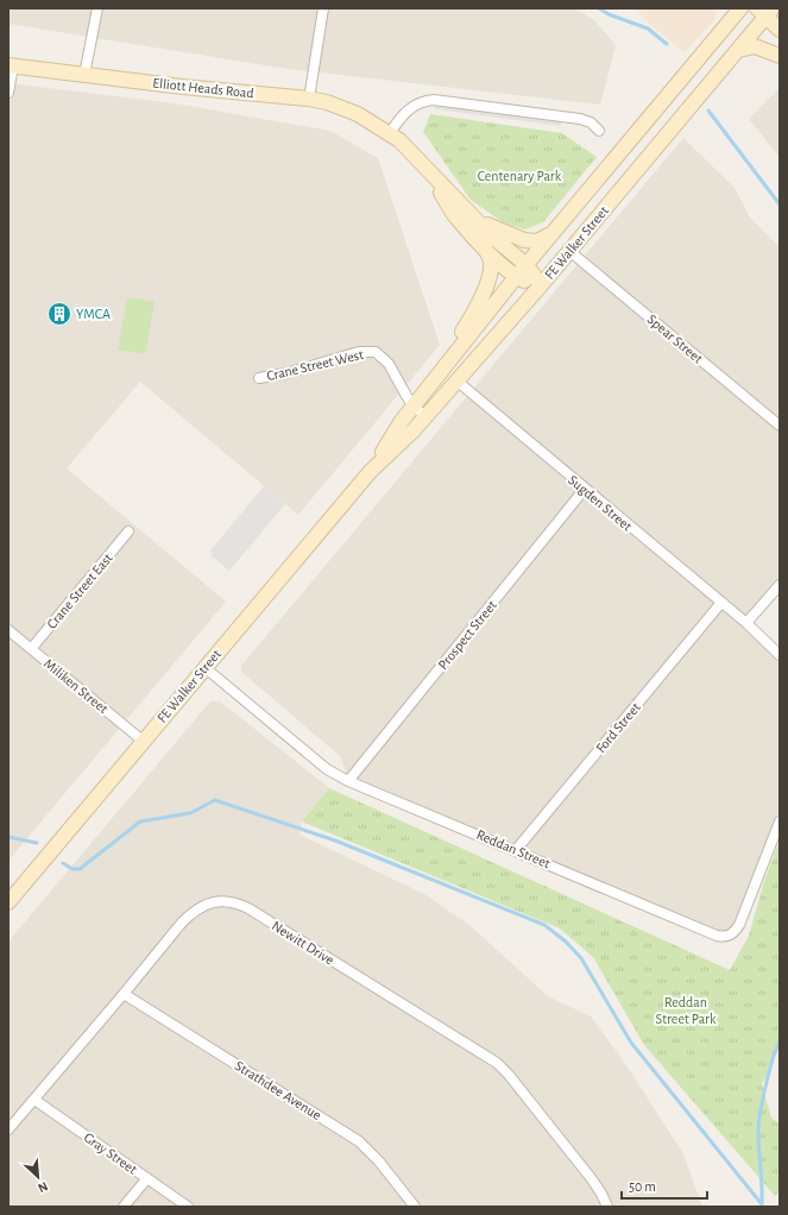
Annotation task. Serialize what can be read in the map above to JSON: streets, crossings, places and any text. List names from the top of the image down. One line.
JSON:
{"streets":{"main road":["Elliott Heads Road","FE Walker Street"],"street":["Spear Street","Crane Street West","Sugden Street","Crane Street East","Prospect Street","Miliken Street","Ford Street","Reddan Street","Newitt Drive","Strathdee Avenue","Gray Street"]},"crossings":[["Elliott Heads Road","FE Walker Street"],["FE Walker Street","Spear Street"],["FE Walker Street","Crane Street West"],["FE Walker Street","Sugden Street"],["FE Walker Street","Miliken Street"],["FE Walker Street","Reddan Street"],["Sugden Street","Prospect Street"],["Sugden Street","Ford Street"],["Crane Street East","Miliken Street"],["Prospect Street","Reddan Street"],["Ford Street","Reddan Street"],["Newitt Drive","Strathdee Avenue"],["Newitt Drive","Gray Street"]],"parks":["Centenary Park","Reddan Street Park"],"places":{"building":["YMCA"]},"scale_bar":"50 m","north":"bottom right"}
